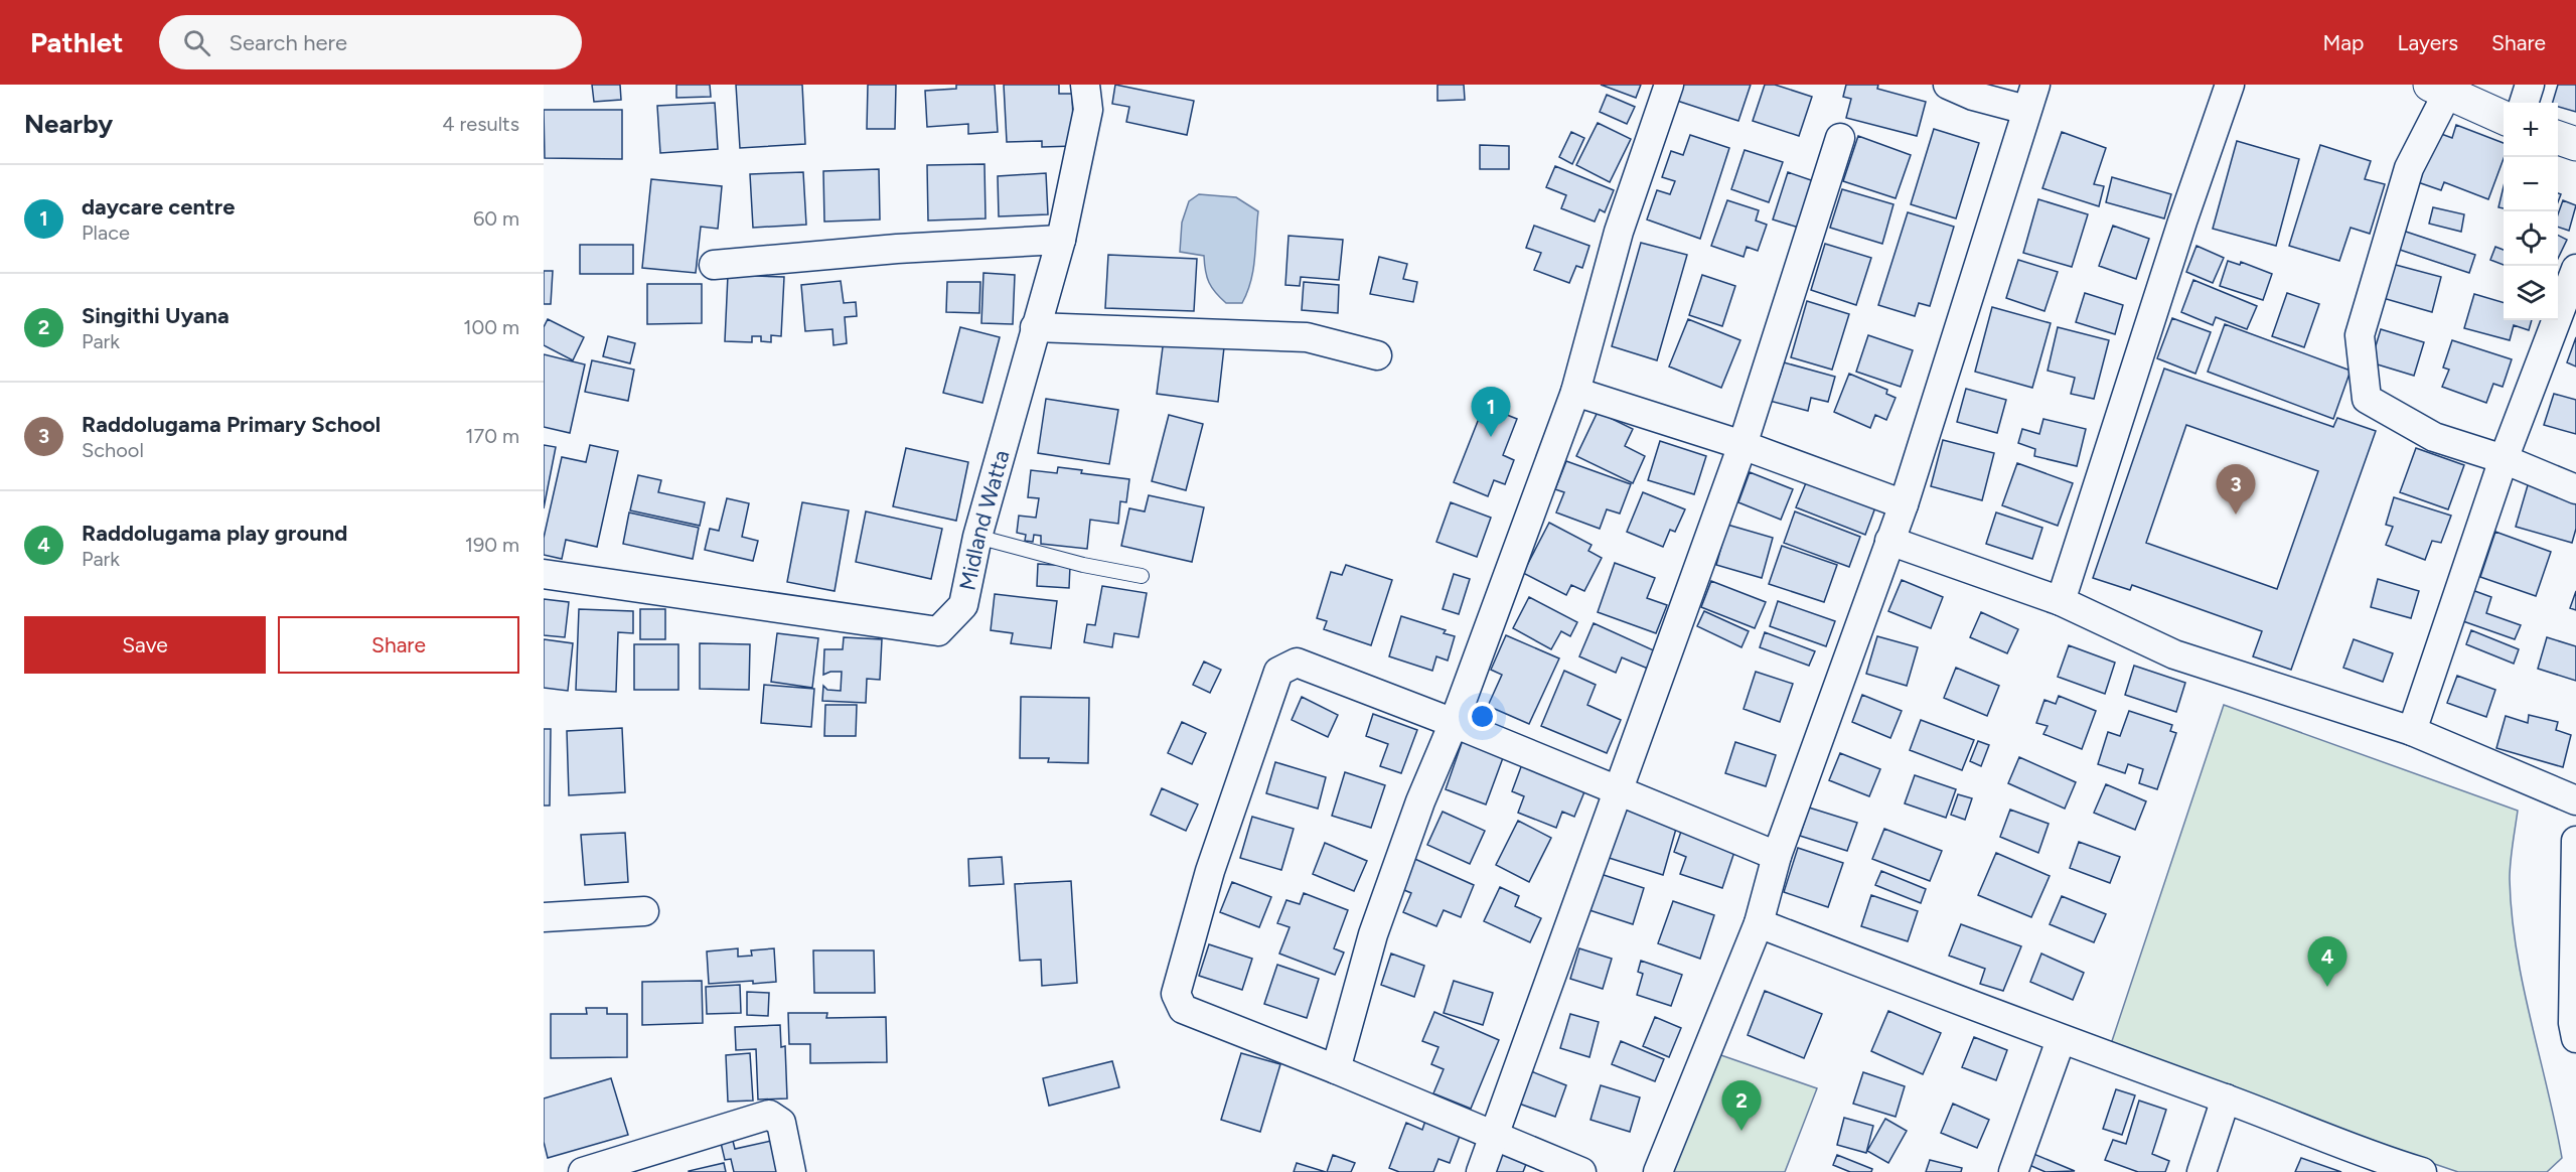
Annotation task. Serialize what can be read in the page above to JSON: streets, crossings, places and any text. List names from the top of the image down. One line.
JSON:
{"streets":{"street":["Midland Watta"]},"page":{"header":"Pathlet","search":"Search here","nav":["Map","Layers","Share"],"heading":["Nearby","4 results"],"map_buttons":["+","−"],"list":[{"mark":"1","name":"daycare centre","note":"Place","value":"60 m"},{"mark":"2","name":"Singithi Uyana","note":"Park","value":"100 m"},{"mark":"3","name":"Raddolugama Primary School","note":"School","value":"170 m"},{"mark":"4","name":"Raddolugama play ground","note":"Park","value":"190 m"}],"pins":["1","3","4","2"],"buttons":["Save","Share"]}}
